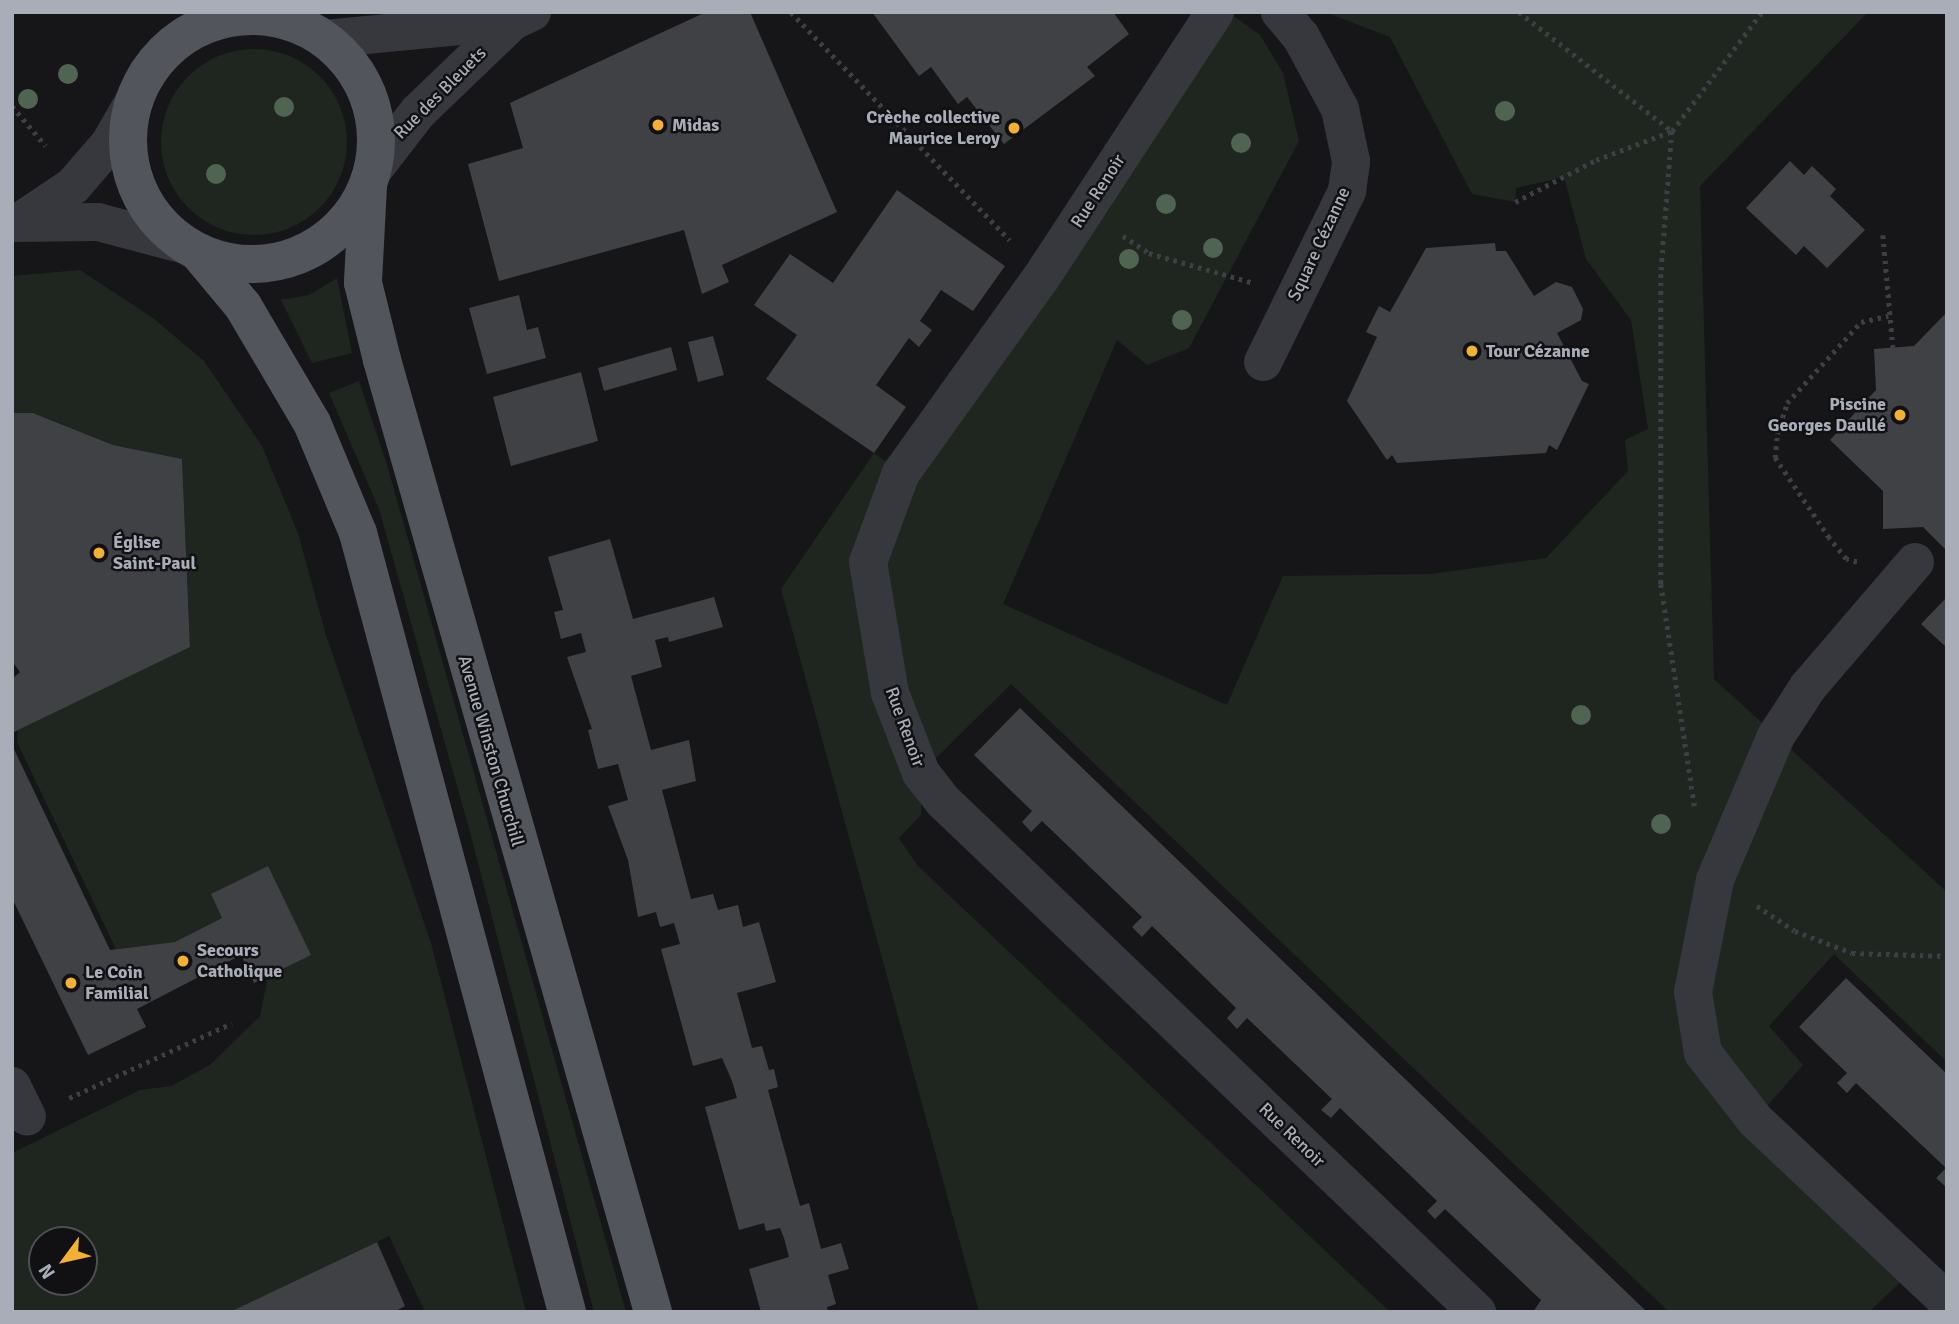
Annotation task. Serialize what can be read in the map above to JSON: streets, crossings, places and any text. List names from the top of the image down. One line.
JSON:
{"streets":{"main road":["Avenue Winston Churchill"],"street":["Rue des Bleuets","Rue Renoir","Square Cézanne"]},"crossings":[["Rue des Bleuets","Avenue Winston Churchill"]],"places":["Midas","Crèche collective Maurice Leroy","Tour Cézanne","Piscine Georges Daullé","Église Saint-Paul","Secours Catholique","Le Coin Familial"],"north":"bottom left"}
